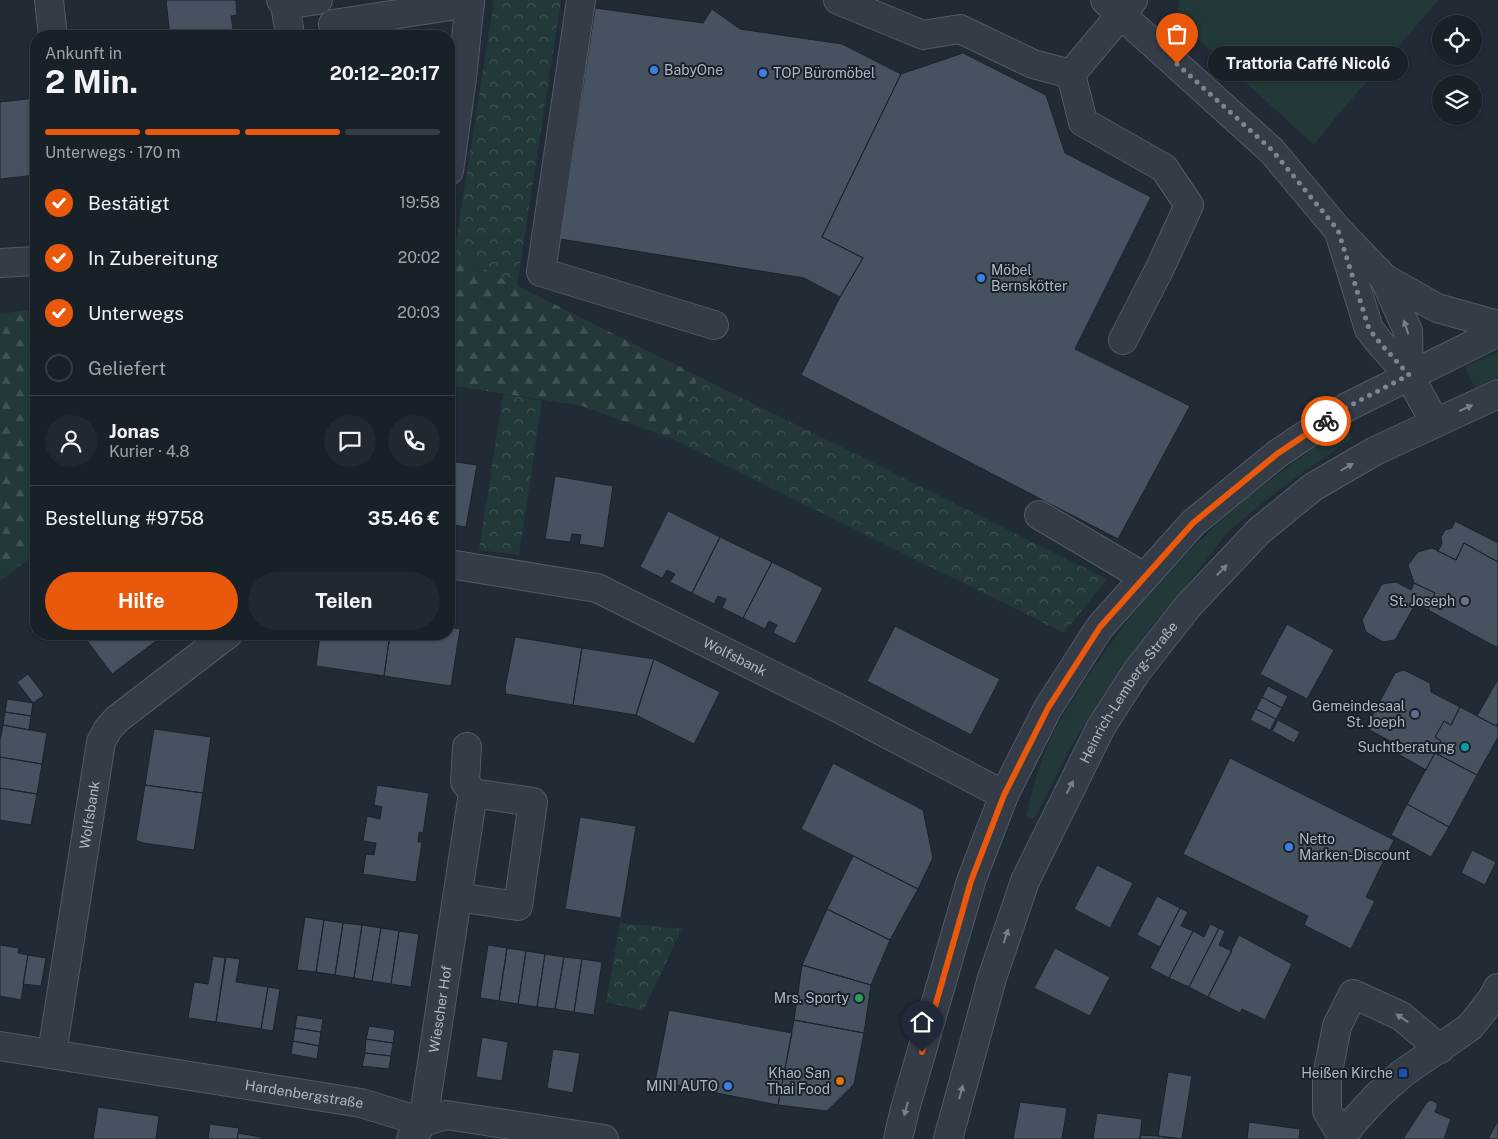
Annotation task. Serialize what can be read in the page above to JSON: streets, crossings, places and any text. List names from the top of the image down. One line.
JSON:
{"streets":{"street":["Wolfsbank","Heinrich-Lemberg-Straße","Wiescher Hof","Hardenbergstraße"]},"crossings":[["Wolfsbank","Hardenbergstraße"],["Wiescher Hof","Hardenbergstraße"]],"places":{"other":["Trattoria Caffé Nicoló","BabyOne","TOP Büromöbel","Möbel Bernskötter","St. Joseph","Gemeindesaal St. Joeph","Suchtberatung","Netto Marken-Discount","Mrs. Sporty","Khao San Thai Food","MINI AUTO"],"transit":["Heißen Kirche"]},"page":{"heading":["2 Min.","Ankunft in","20:12–20:17"],"panel":["Jonas","Kurier · 4.8","Bestellung #9758","35.46 €"],"bubble":"Trattoria Caffé Nicoló","bar":"Unterwegs · 170 m","list":[["Bestätigt","19:58"],["In Zubereitung","20:02"],["Unterwegs","20:03"],"Geliefert"],"buttons":["Hilfe","Teilen"]}}
